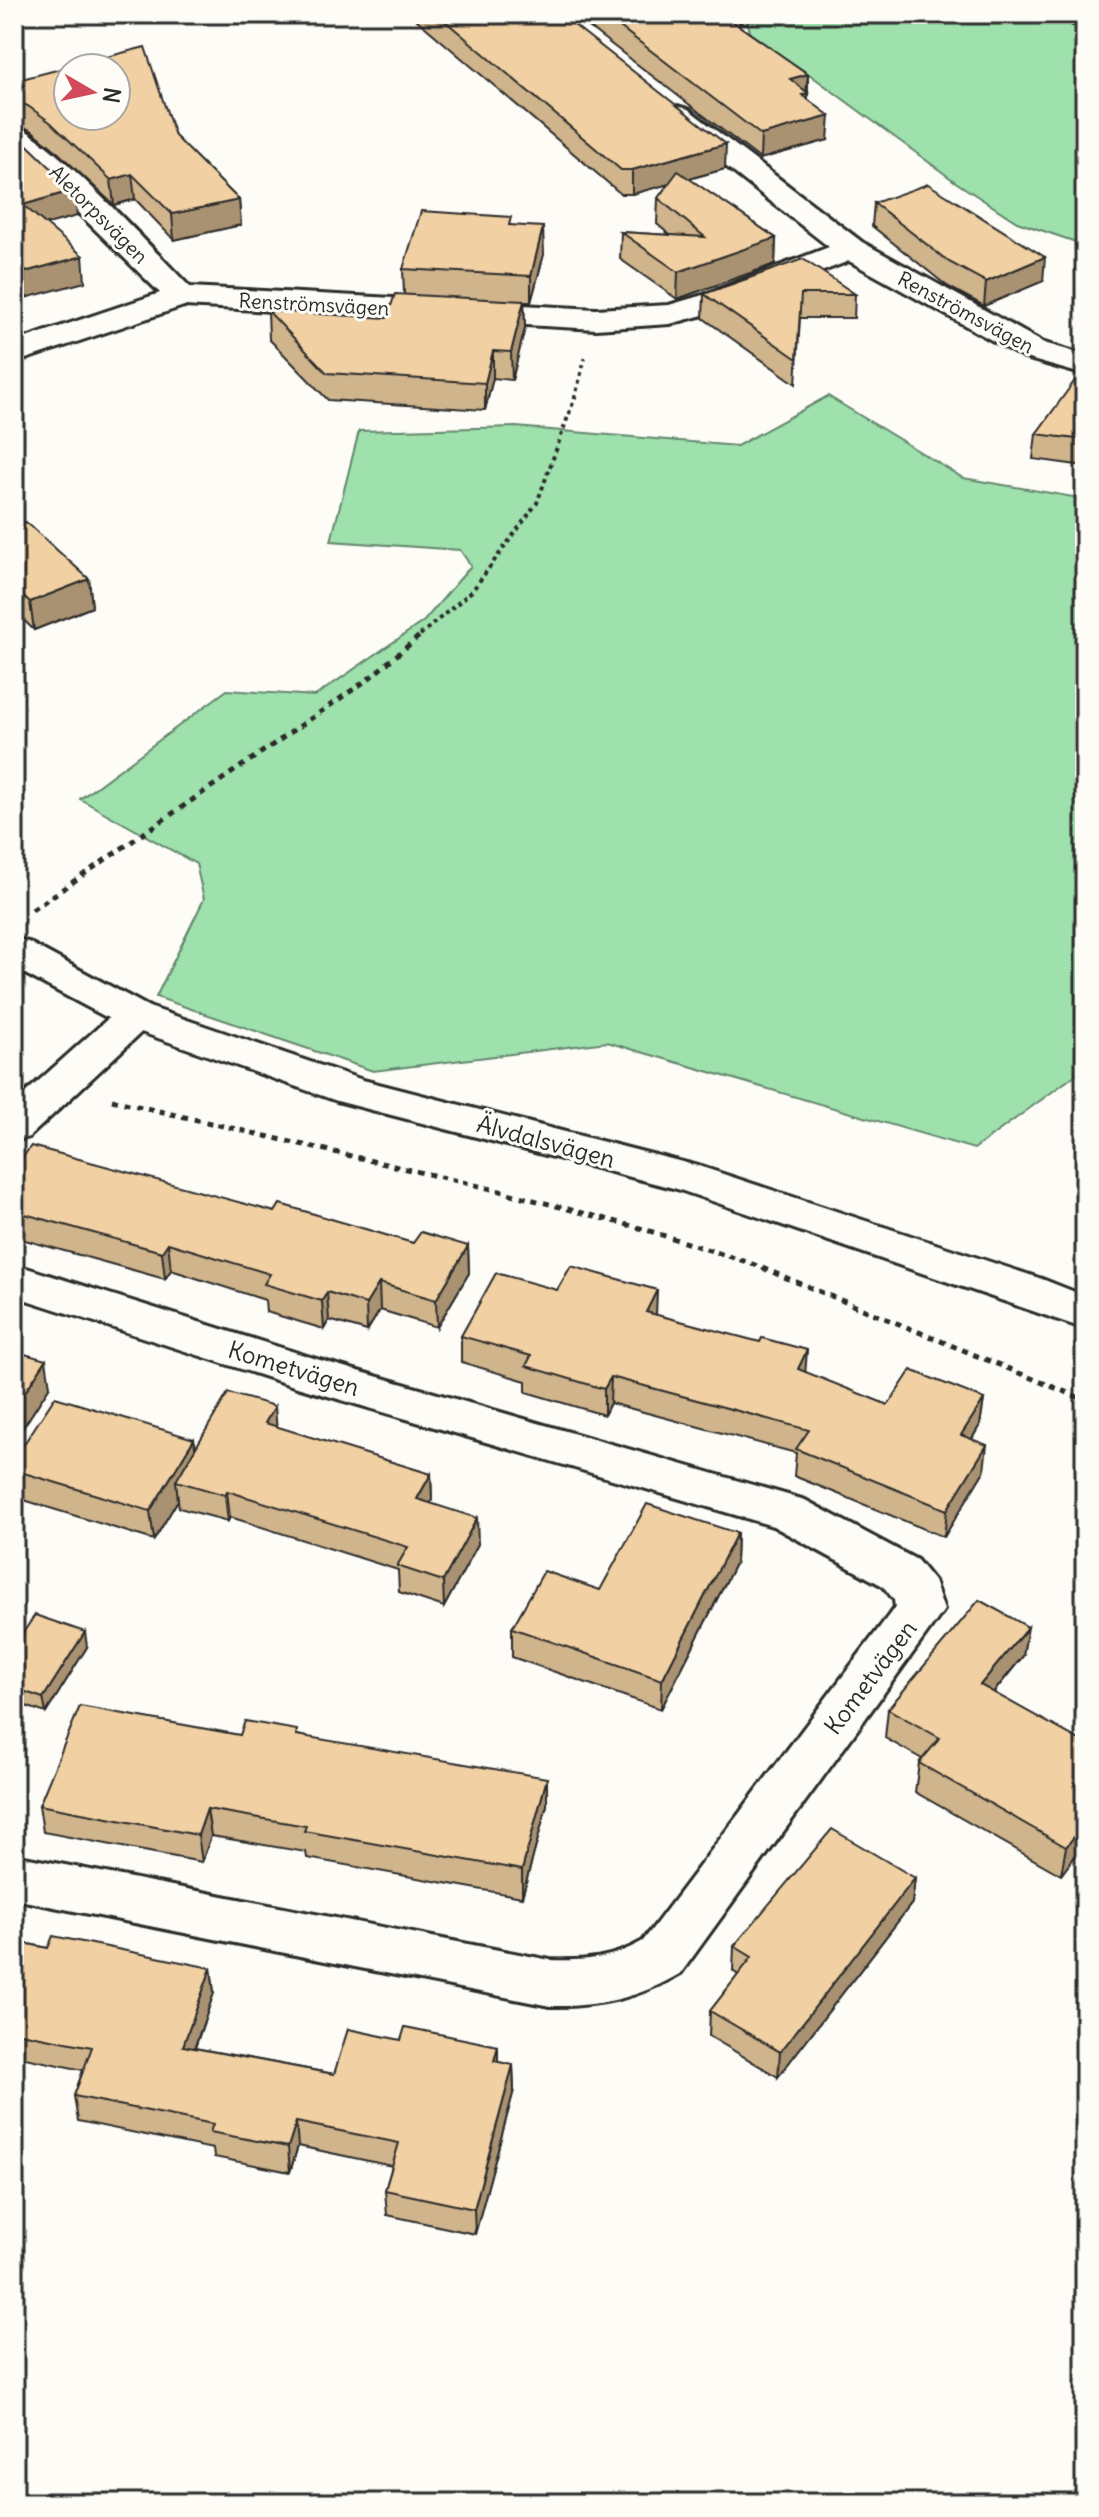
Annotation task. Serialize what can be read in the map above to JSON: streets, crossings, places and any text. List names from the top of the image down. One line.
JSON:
{"streets":{"street":["Aletorpsvägen","Renströmsvägen","Älvdalsvägen","Kometvägen"]},"crossings":[["Aletorpsvägen","Renströmsvägen"]],"north":"right"}
